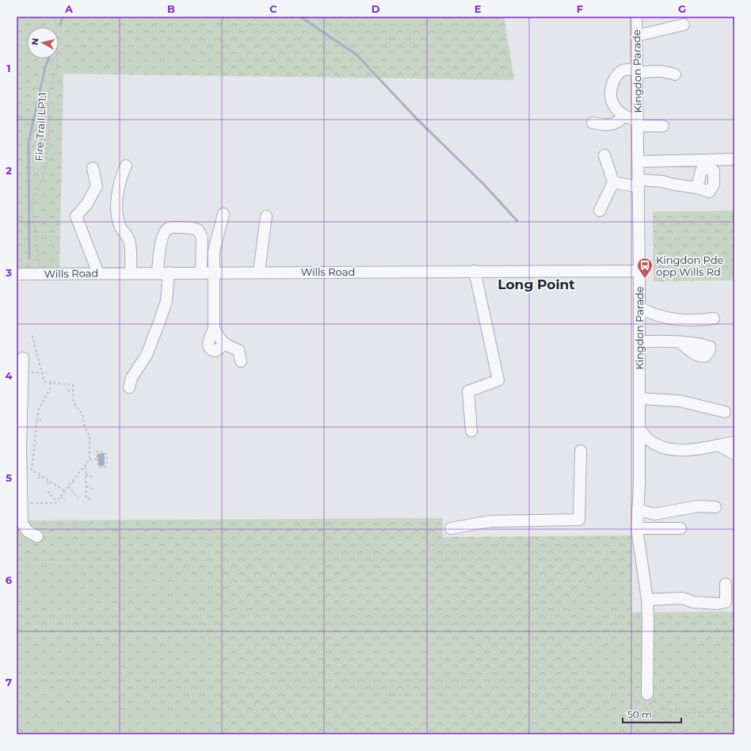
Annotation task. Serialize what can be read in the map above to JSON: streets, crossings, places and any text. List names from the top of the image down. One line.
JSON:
{"streets":{"street":["Kingdon Parade","Wills Road"],"path":["Fire Trail LP1.1"]},"crossings":[["Kingdon Parade","Wills Road"],["Fire Trail LP1.1","Wills Road"]],"districts":["Long Point"],"places":{"bus stop":["Kingdon Pde opp Wills Rd"]},"scale_bar":"50 m","north":"left","grid":{"columns":["A","B","C","D","E","F","G"],"rows":["1","2","3","4","5","6","7"]}}
